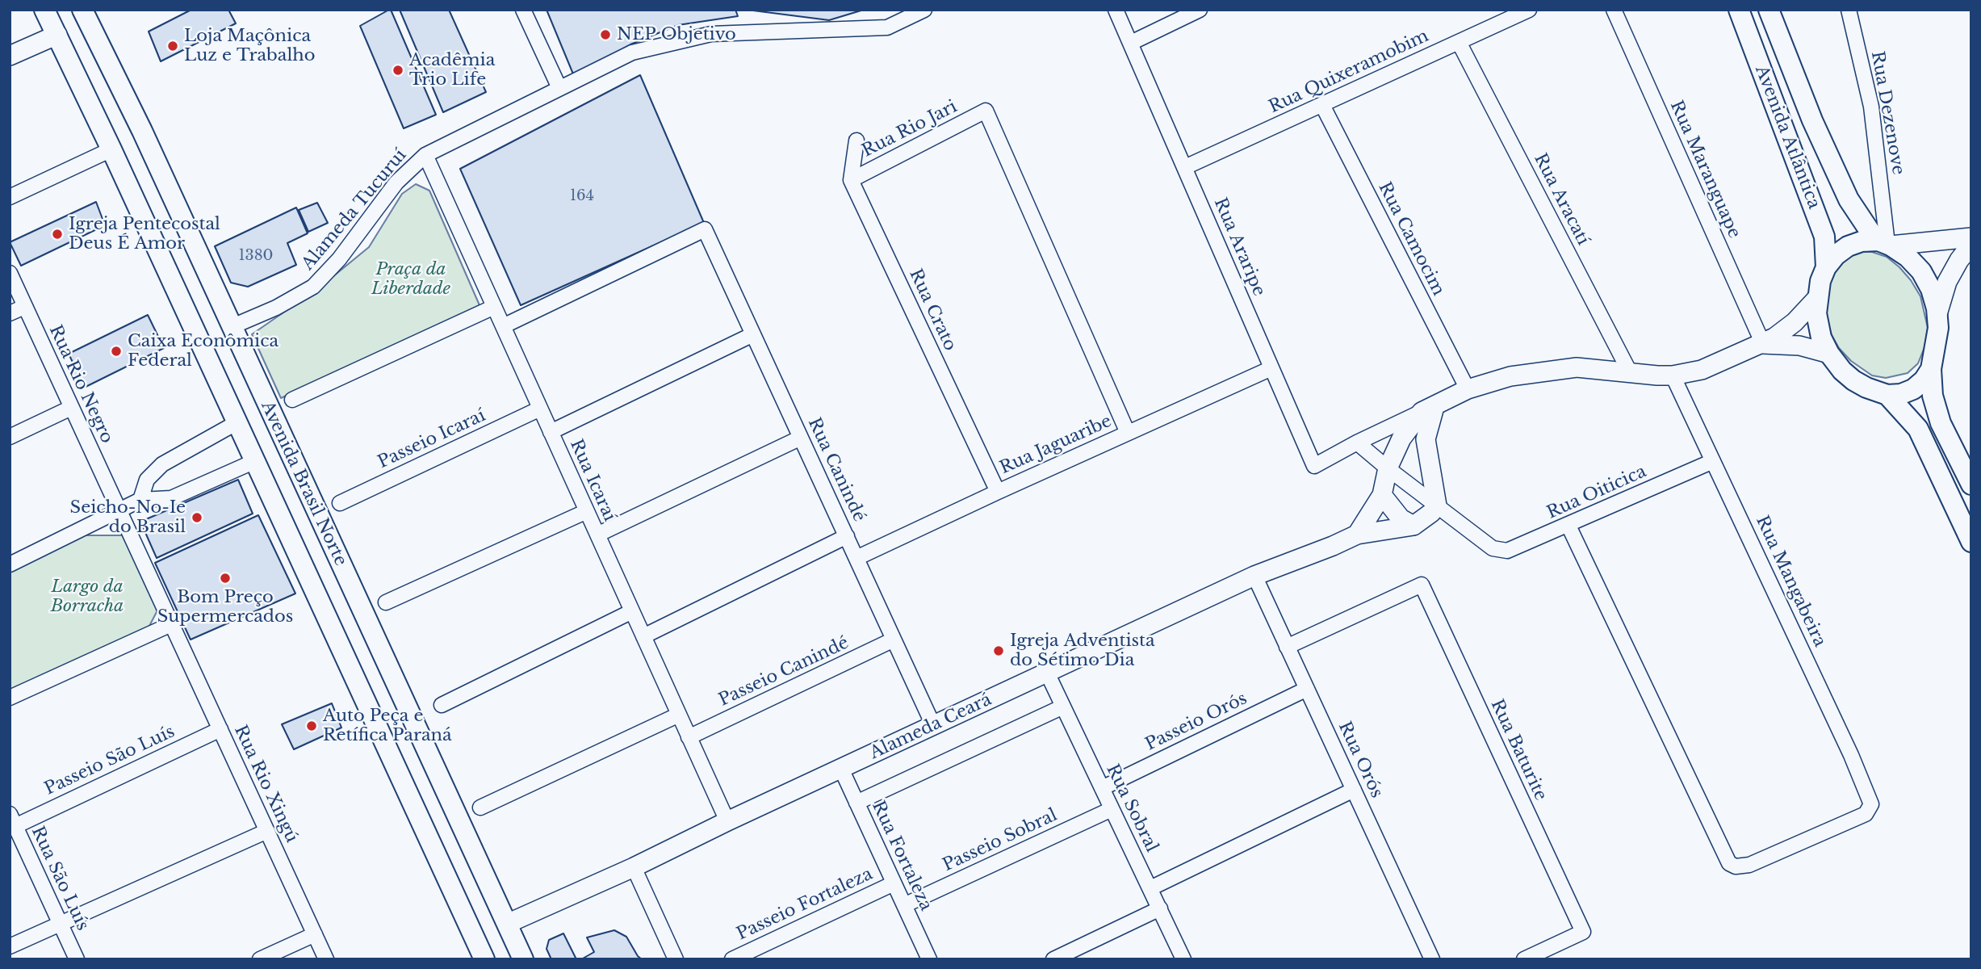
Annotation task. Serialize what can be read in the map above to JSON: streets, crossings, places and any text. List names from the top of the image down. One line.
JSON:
{"streets":{"main road":["Avenida Atlântica","Avenida Brasil Norte"],"street":["Rua Quixeramobim","Rua Dezenove","Rua Rio Jari","Rua Maranguape","Rua Aracatí","Alameda Tucuruí","Rua Camocim","Rua Araripe","Rua Crato","Rua Rio Negro","Passeio Icaraí","Rua Jaguaribe","Rua Canindé","Rua Icaraí","Rua Oiticica","Rua Mangabeira","Passeio Canindé","Passeio Orós","Alameda Ceará","Rua Baturite","Rua Orós","Passeio São Luís","Rua Rio Xingú","Rua Sobral","Passeio Sobral","Rua Fortaleza","Rua São Luís","Passeio Fortaleza"]},"crossings":[["Rua Quixeramobim","Rua Aracatí"],["Rua Quixeramobim","Rua Camocim"],["Rua Quixeramobim","Rua Araripe"],["Rua Dezenove","Avenida Atlântica"],["Rua Rio Jari","Rua Crato"],["Rua Rio Jari","Rua Jaguaribe"],["Alameda Tucuruí","Rua Icaraí"],["Alameda Tucuruí","Avenida Brasil Norte"],["Rua Araripe","Rua Jaguaribe"],["Rua Crato","Rua Jaguaribe"],["Rua Rio Negro","Rua Rio Xingú"],["Passeio Icaraí","Rua Icaraí"],["Rua Jaguaribe","Rua Canindé"],["Rua Canindé","Rua Icaraí"],["Rua Canindé","Passeio Canindé"],["Rua Canindé","Alameda Ceará"],["Rua Icaraí","Passeio Canindé"],["Rua Icaraí","Alameda Ceará"],["Avenida Brasil Norte","Alameda Ceará"],["Rua Oiticica","Rua Mangabeira"],["Passeio Orós","Rua Orós"],["Passeio Orós","Rua Sobral"],["Alameda Ceará","Rua Orós"],["Alameda Ceará","Rua Sobral"],["Alameda Ceará","Rua Fortaleza"],["Rua Baturite","Rua Orós"],["Passeio São Luís","Rua Rio Xingú"],["Passeio São Luís","Rua São Luís"],["Rua Sobral","Passeio Sobral"],["Passeio Sobral","Rua Fortaleza"],["Rua Fortaleza","Passeio Fortaleza"]],"parks":["Praça da Liberdade","Largo da Borracha"],"places":["NEP Objetivo","Loja Maçônica Luz e Trabalho","Acadêmia Trio Life","Igreja Pentecostal Deus É Amor","Caixa Econômica Federal","Seicho-No-Ie do Brasil","Bom Preço Supermercados","Igreja Adventista do Sétimo Dia","Auto Peça e Retífica Paraná"],"house_numbers":["164","1380"]}
